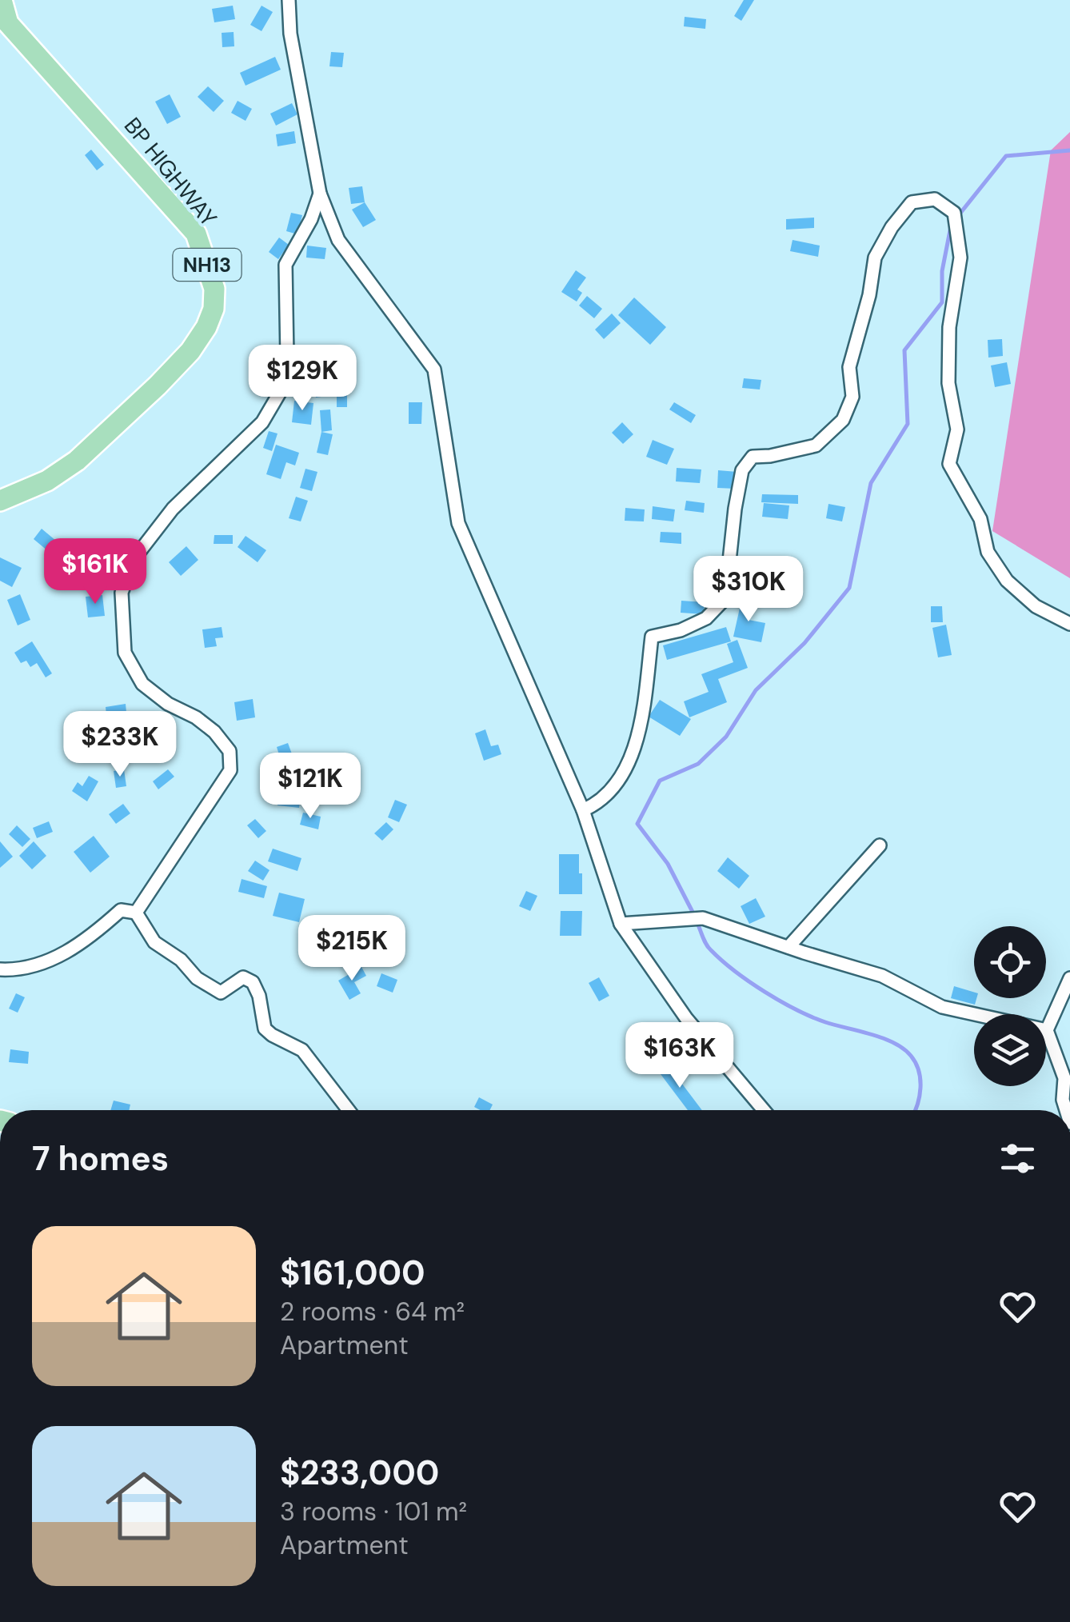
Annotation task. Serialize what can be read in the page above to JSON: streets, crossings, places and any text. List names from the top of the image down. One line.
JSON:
{"streets":{"highway":["BP HIGHWAY","NH13"]},"page":{"price":["$129K","$161K","$310K","$233K","$121K","$215K","$163K"],"heading":"7 homes","list":[{"name":"$161,000","note":"2 rooms · 64 m² · Apartment"},{"name":"$233,000","note":"3 rooms · 101 m² · Apartment"}]}}
